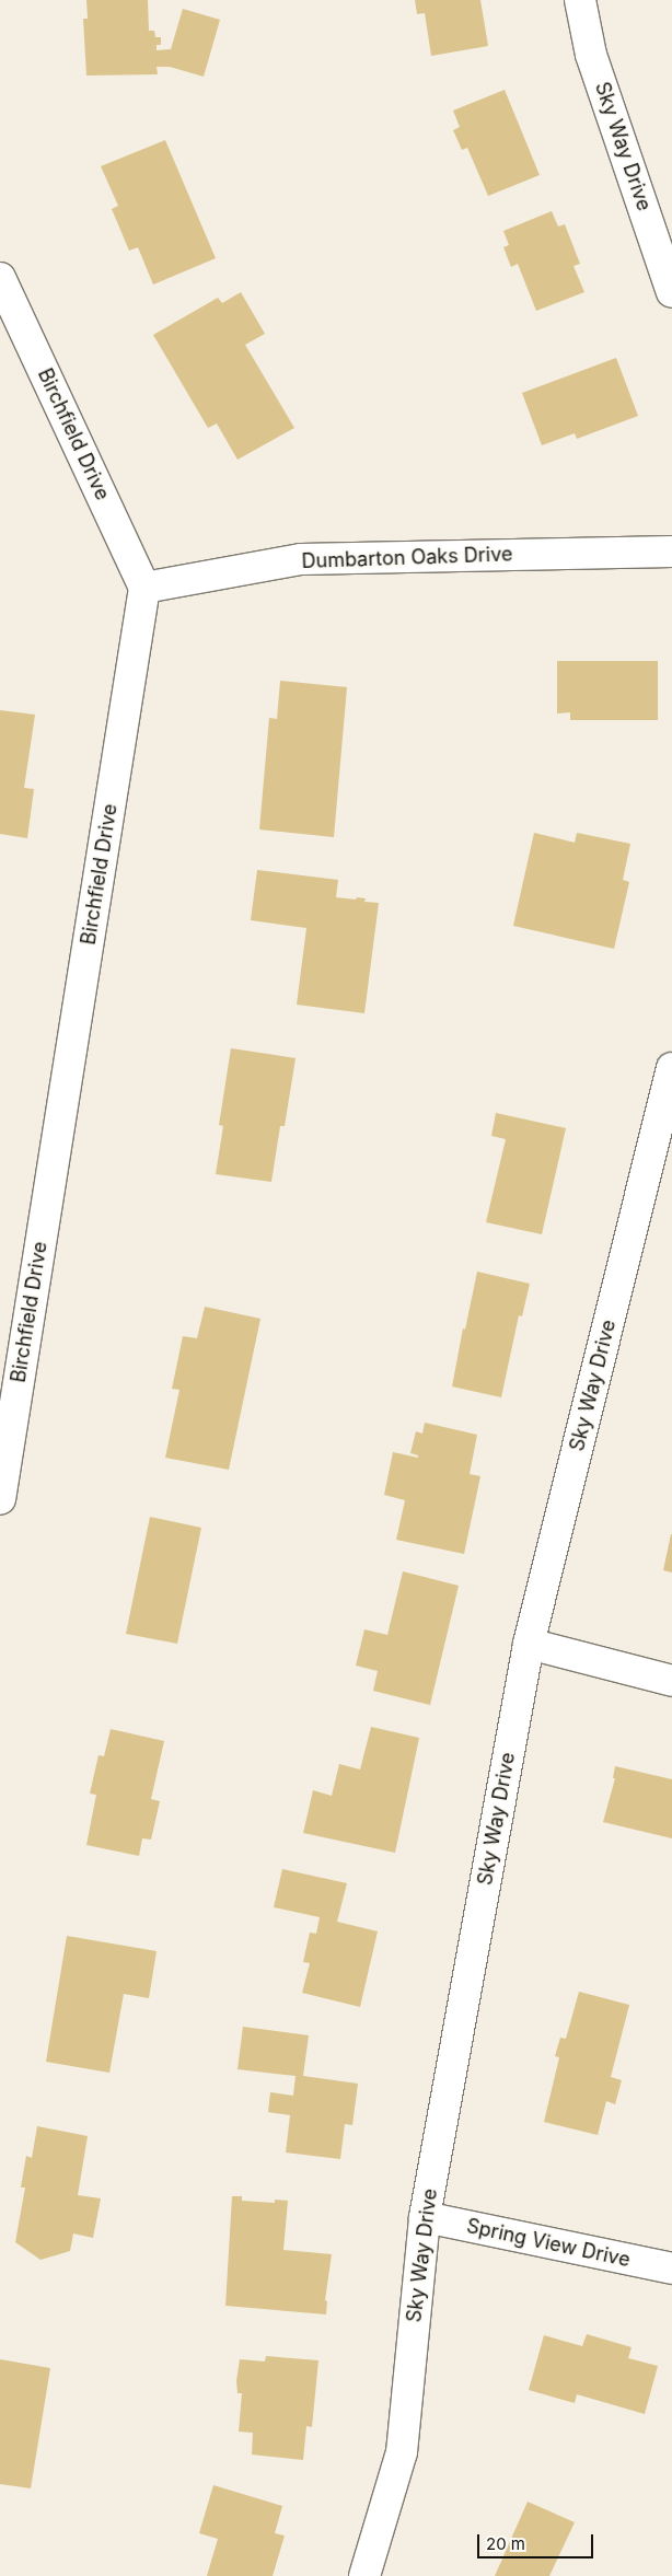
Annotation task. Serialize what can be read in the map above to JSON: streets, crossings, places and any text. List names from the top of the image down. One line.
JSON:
{"streets":{"street":["Sky Way Drive","Birchfield Drive","Dumbarton Oaks Drive","Spring View Drive"]},"crossings":[["Sky Way Drive","Spring View Drive"],["Birchfield Drive","Dumbarton Oaks Drive"]],"scale_bar":"20 m"}
